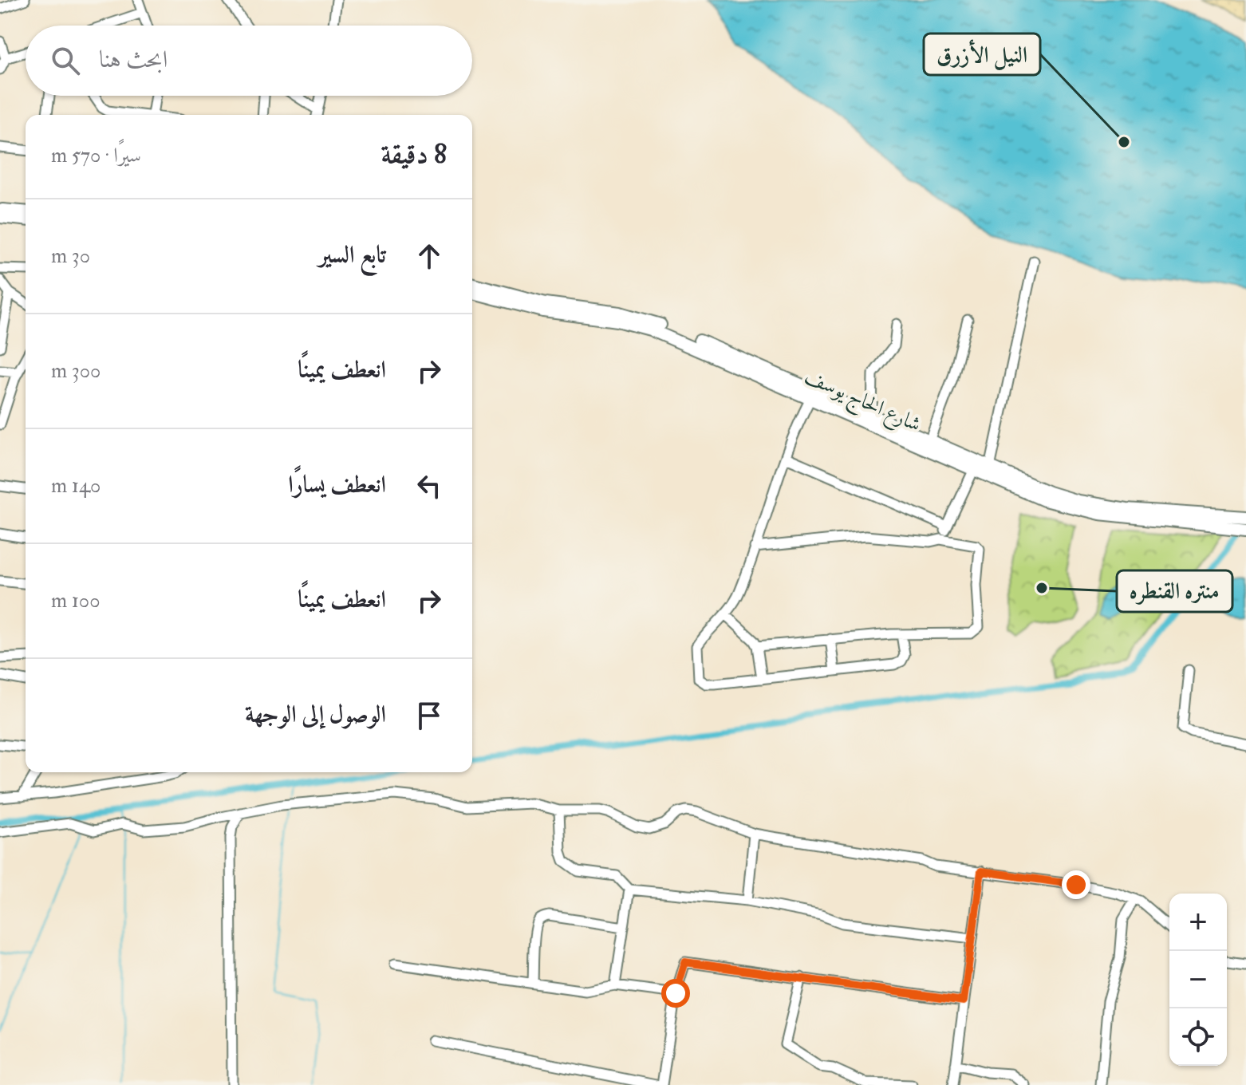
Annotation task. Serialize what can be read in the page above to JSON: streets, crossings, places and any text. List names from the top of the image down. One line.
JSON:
{"streets":{"main road":["شارع الحاج يوسف"]},"places":["النيل الأزرق","منتره القنطره"],"page":{"search":"ابحث هنا","heading":["8 دقيقة","سيرًا · 570 m"],"list":[["تابع السير","30 m"],["انعطف يمينًا","300 m"],["انعطف يسارًا","140 m"],["انعطف يمينًا","100 m"],"الوصول إلى الوجهة"],"map_buttons":["+","−"]}}
